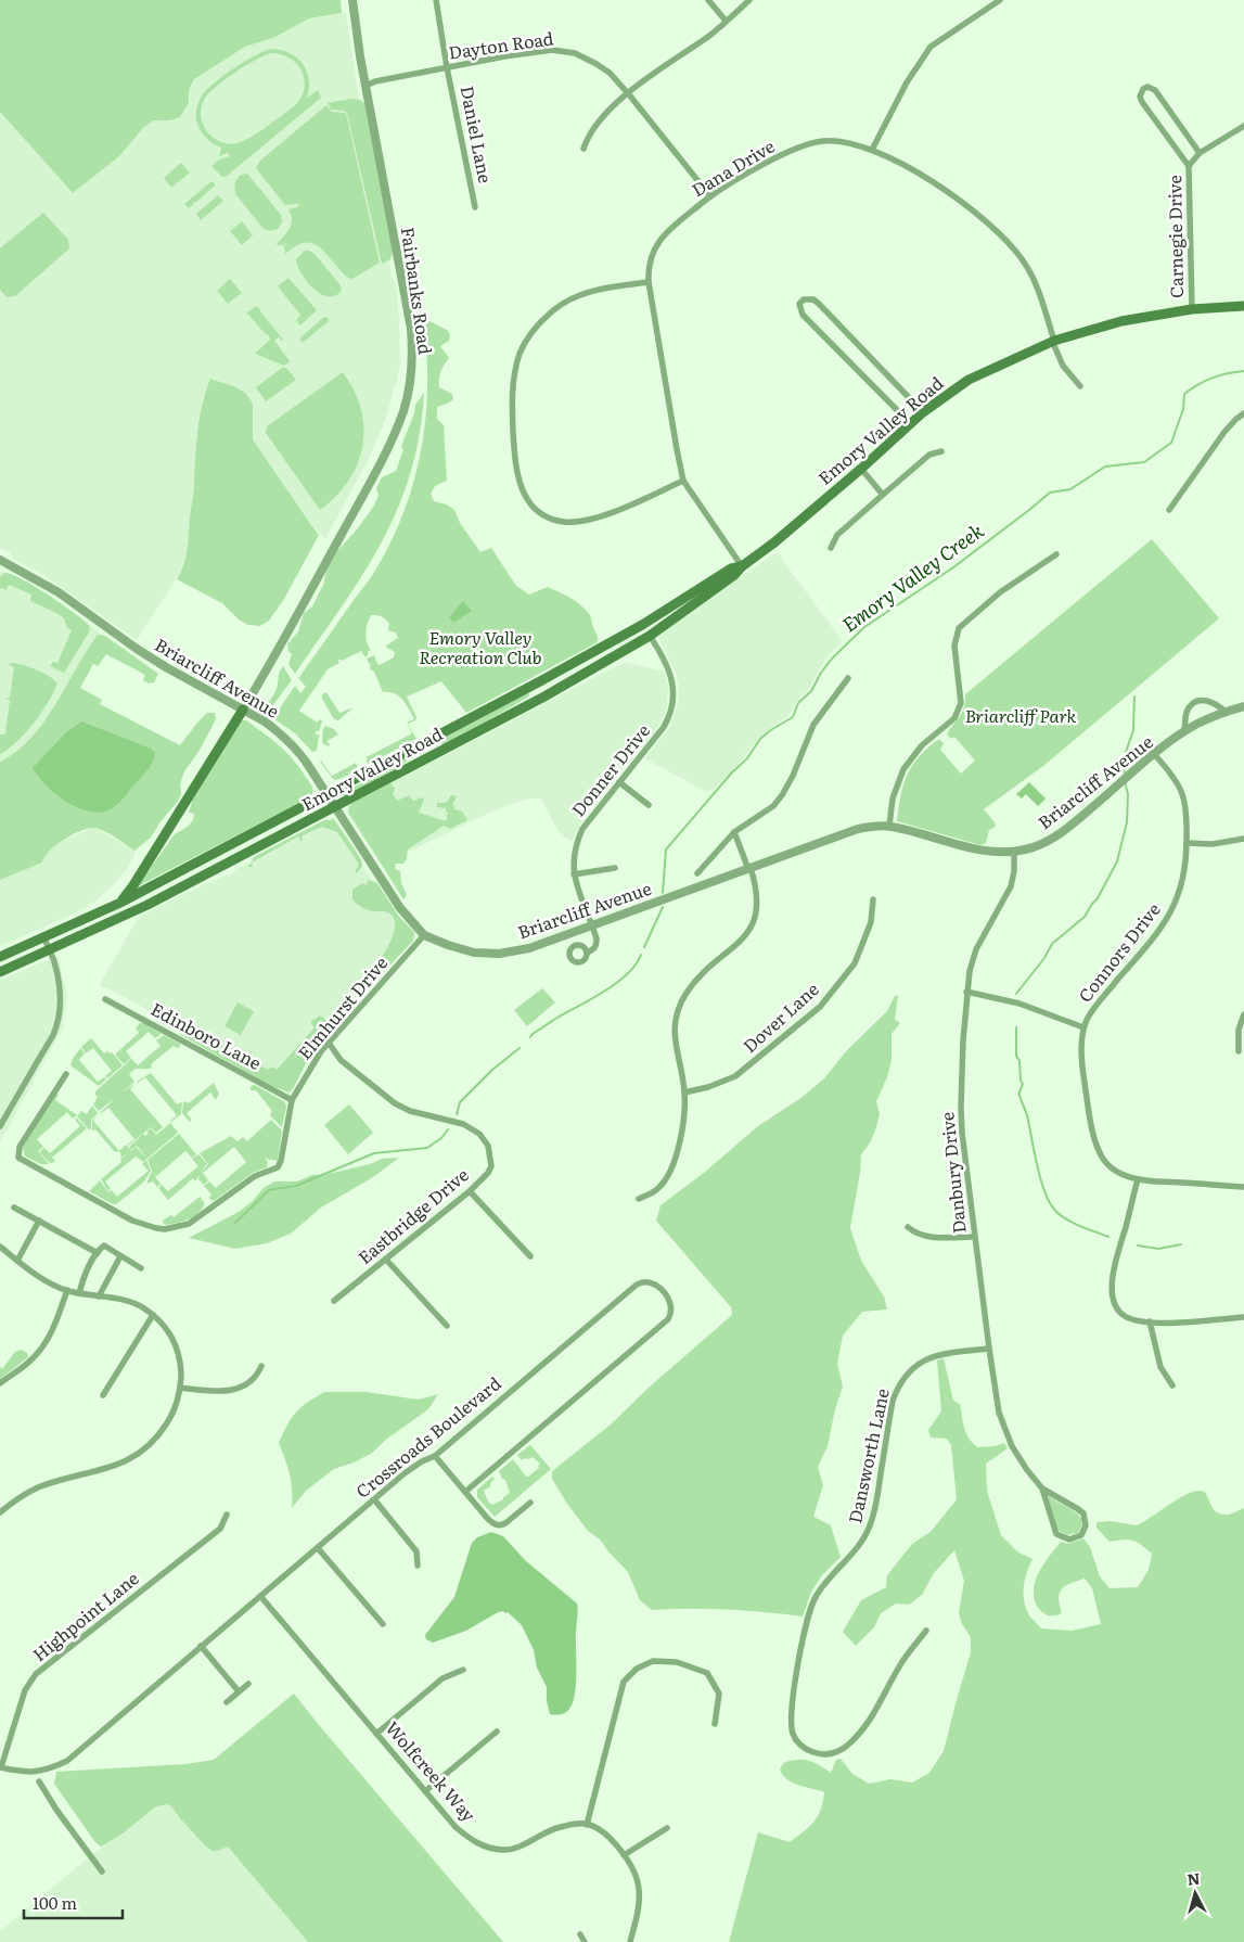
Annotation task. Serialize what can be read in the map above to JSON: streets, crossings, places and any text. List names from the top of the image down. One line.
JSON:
{"streets":{"main road":["Emory Valley Road"],"street":["Dayton Road","Daniel Lane","Dana Drive","Carnegie Drive","Fairbanks Road","Briarcliff Avenue","Donner Drive","Connors Drive","Elmhurst Drive","Dover Lane","Edinboro Lane","Danbury Drive","Eastbridge Drive","Crossroads Boulevard","Dansworth Lane","Highpoint Lane","Wolfcreek Way"]},"crossings":[["Dayton Road","Daniel Lane"],["Dayton Road","Dana Drive"],["Dayton Road","Fairbanks Road"],["Dana Drive","Emory Valley Road"],["Carnegie Drive","Emory Valley Road"],["Fairbanks Road","Briarcliff Avenue"],["Emory Valley Road","Briarcliff Avenue"],["Emory Valley Road","Donner Drive"],["Briarcliff Avenue","Donner Drive"],["Briarcliff Avenue","Connors Drive"],["Briarcliff Avenue","Elmhurst Drive"],["Briarcliff Avenue","Danbury Drive"],["Elmhurst Drive","Edinboro Lane"],["Elmhurst Drive","Eastbridge Drive"],["Danbury Drive","Dansworth Lane"],["Crossroads Boulevard","Highpoint Lane"],["Crossroads Boulevard","Wolfcreek Way"]],"water":["Emory Valley Creek"],"parks":["Emory Valley Recreation Club","Briarcliff Park"],"scale_bar":"100 m","north":"top"}
